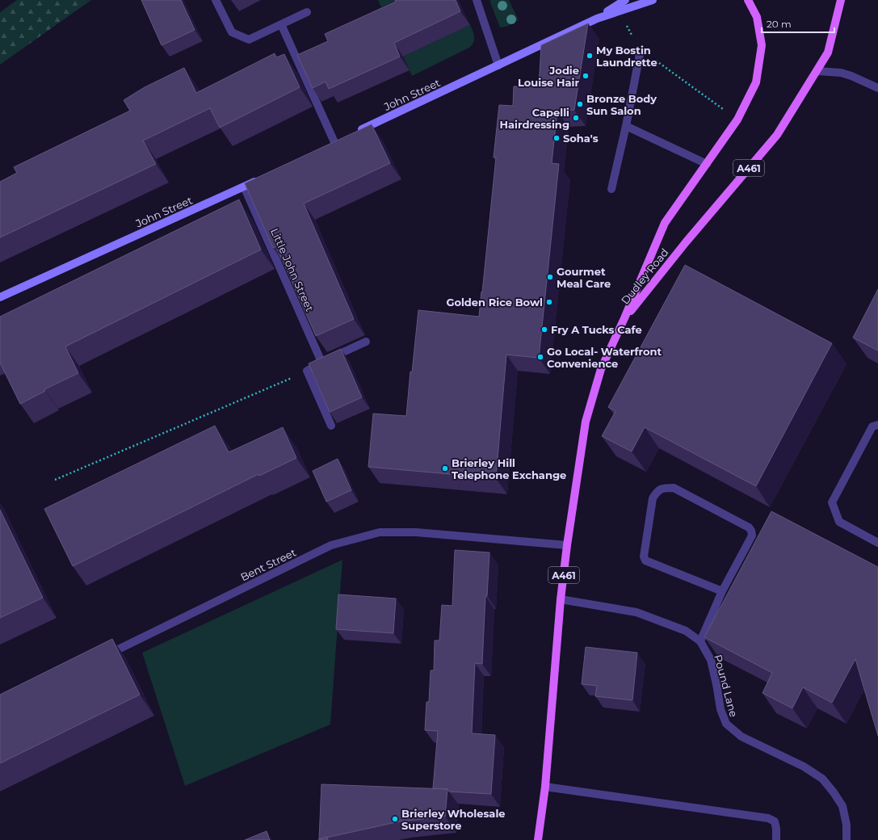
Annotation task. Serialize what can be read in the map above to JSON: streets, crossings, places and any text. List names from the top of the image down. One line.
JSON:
{"streets":{"main road":["John Street","A461","Dudley Road"],"street":["Little John Street","Bent Street","Pound Lane"]},"crossings":[["John Street","Little John Street"],["A461","Dudley Road"],["A461","Bent Street"],["A461","Pound Lane"]],"places":["My Bostin Laundrette","Jodie Louise Hair","Bronze Body Sun Salon","Capelli Hairdressing","Soha's","Gourmet Meal Care","Golden Rice Bowl","Fry A Tucks Cafe","Go Local- Waterfront Convenience","Brierley Hill Telephone Exchange","Brierley Wholesale Superstore"],"scale_bar":"20 m"}
